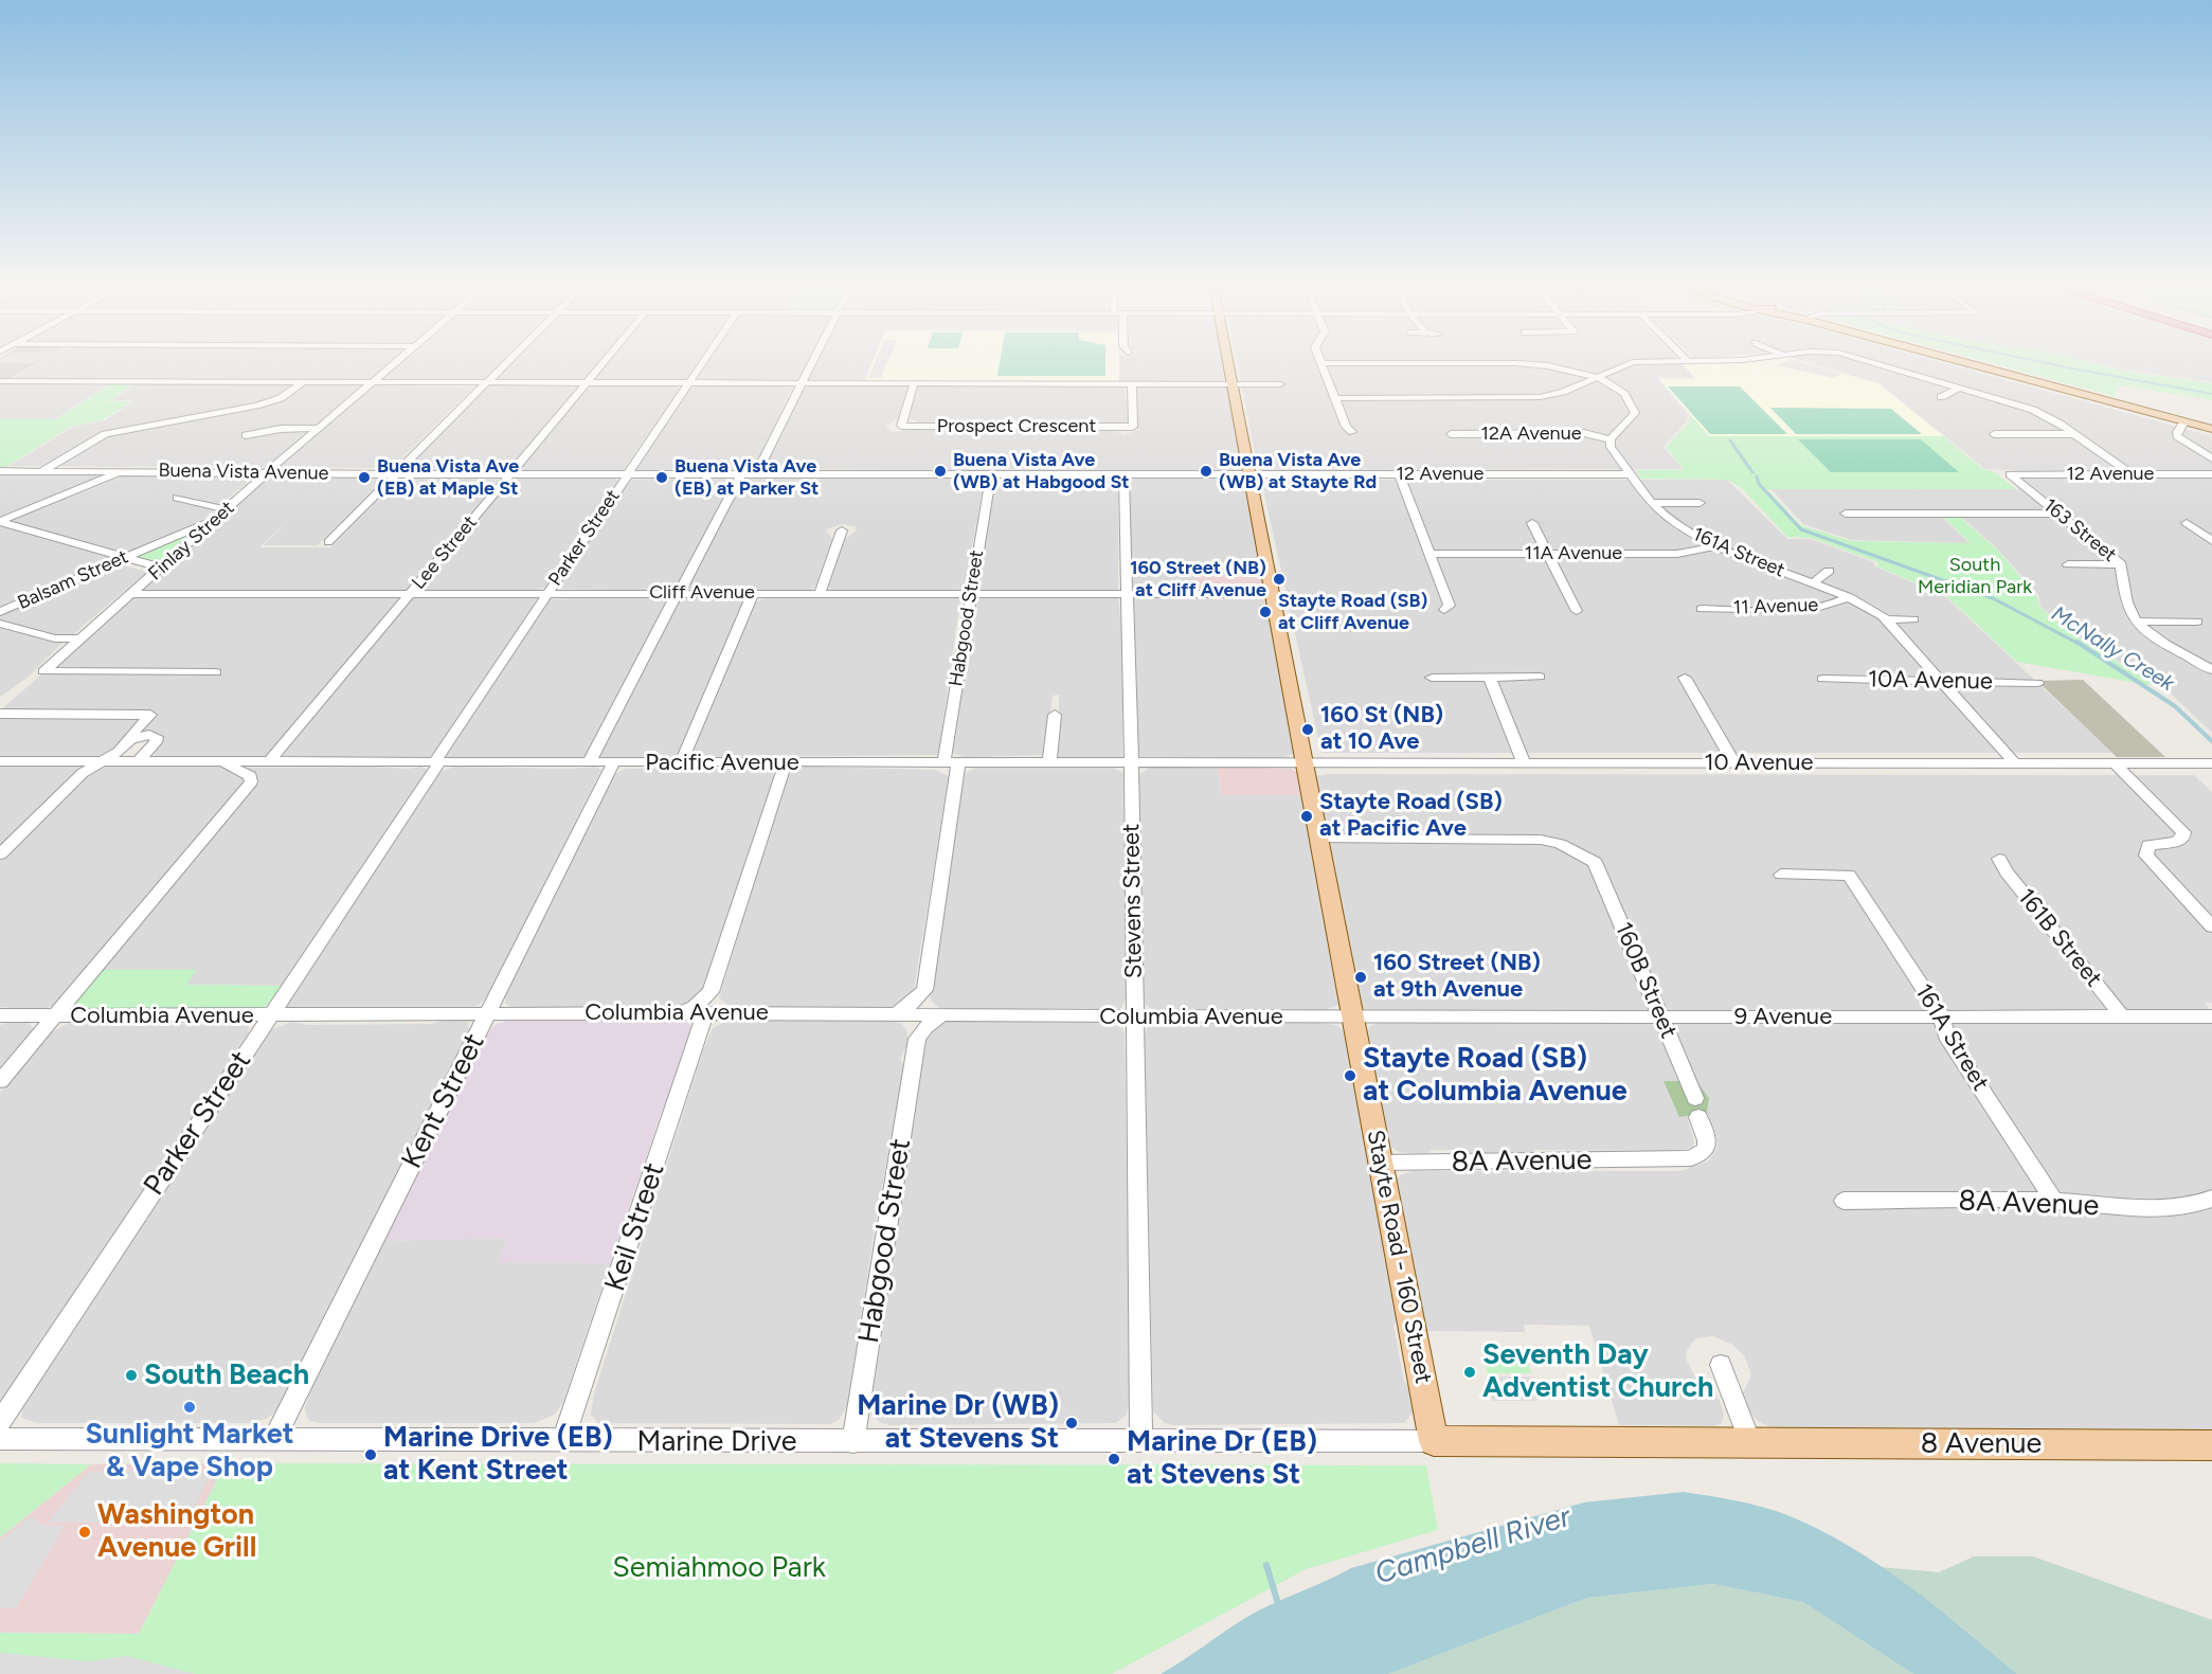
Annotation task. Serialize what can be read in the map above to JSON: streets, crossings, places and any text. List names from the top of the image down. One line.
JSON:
{"streets":{"main road":["Stayte Road - 160 Street","8 Avenue"],"street":["Prospect Crescent","12A Avenue","Buena Vista Avenue","12 Avenue","163 Street","Parker Street","Finlay Street","Lee Street","161A Street","11A Avenue","Balsam Street","Cliff Avenue","11 Avenue","Habgood Street","10A Avenue","Pacific Avenue","10 Avenue","Stevens Street","161B Street","160B Street","Columbia Avenue","9 Avenue","Kent Street","8A Avenue","Keil Street","Marine Drive"]},"crossings":[["12A Avenue","161A Street"],["Buena Vista Avenue","12 Avenue"],["Buena Vista Avenue","Parker Street"],["Buena Vista Avenue","Finlay Street"],["Buena Vista Avenue","Lee Street"],["Buena Vista Avenue","Habgood Street"],["Buena Vista Avenue","Stevens Street"],["Buena Vista Avenue","Stayte Road - 160 Street"],["12 Avenue","163 Street"],["12 Avenue","161A Street"],["12 Avenue","Stayte Road - 160 Street"],["Parker Street","Cliff Avenue"],["Parker Street","Pacific Avenue"],["Parker Street","Columbia Avenue"],["Finlay Street","Balsam Street"],["Finlay Street","Cliff Avenue"],["Lee Street","Cliff Avenue"],["Lee Street","Pacific Avenue"],["161A Street","11A Avenue"],["161A Street","11 Avenue"],["161A Street","10A Avenue"],["161A Street","10 Avenue"],["161A Street","9 Avenue"],["161A Street","8A Avenue"],["Cliff Avenue","Habgood Street"],["Cliff Avenue","Stevens Street"],["Cliff Avenue","Stayte Road - 160 Street"],["Habgood Street","Pacific Avenue"],["Habgood Street","Marine Drive"],["Pacific Avenue","10 Avenue"],["Pacific Avenue","Stevens Street"],["Pacific Avenue","Kent Street"],["Pacific Avenue","Stayte Road - 160 Street"],["10 Avenue","Stayte Road - 160 Street"],["Stevens Street","Columbia Avenue"],["Stevens Street","Marine Drive"],["161B Street","9 Avenue"],["160B Street","9 Avenue"],["160B Street","8A Avenue"],["160B Street","Stayte Road - 160 Street"],["Columbia Avenue","9 Avenue"],["Columbia Avenue","Kent Street"],["Columbia Avenue","Keil Street"],["Columbia Avenue","Stayte Road - 160 Street"],["9 Avenue","Stayte Road - 160 Street"],["Kent Street","Marine Drive"],["8A Avenue","Stayte Road - 160 Street"],["Keil Street","Marine Drive"],["Stayte Road - 160 Street","Marine Drive"],["Stayte Road - 160 Street","8 Avenue"],["Marine Drive","8 Avenue"]],"water":["McNally Creek","Campbell River"],"parks":["South Meridian Park","Semiahmoo Park"],"places":["Buena Vista Ave (WB) at Habgood St","Buena Vista Ave (WB) at Stayte Rd","Buena Vista Ave (EB) at Maple St","Buena Vista Ave (EB) at Parker St","160 Street (NB) at Cliff Avenue","Stayte Road (SB) at Cliff Avenue","160 St (NB) at 10 Ave","Stayte Road (SB) at Pacific Ave","160 Street (NB) at 9th Avenue","Stayte Road (SB) at Columbia Avenue","Seventh Day Adventist Church","South Beach","Sunlight Market & Vape Shop","Marine Dr (WB) at Stevens St","Marine Drive (EB) at Kent Street","Marine Dr (EB) at Stevens St","Washington Avenue Grill"]}
